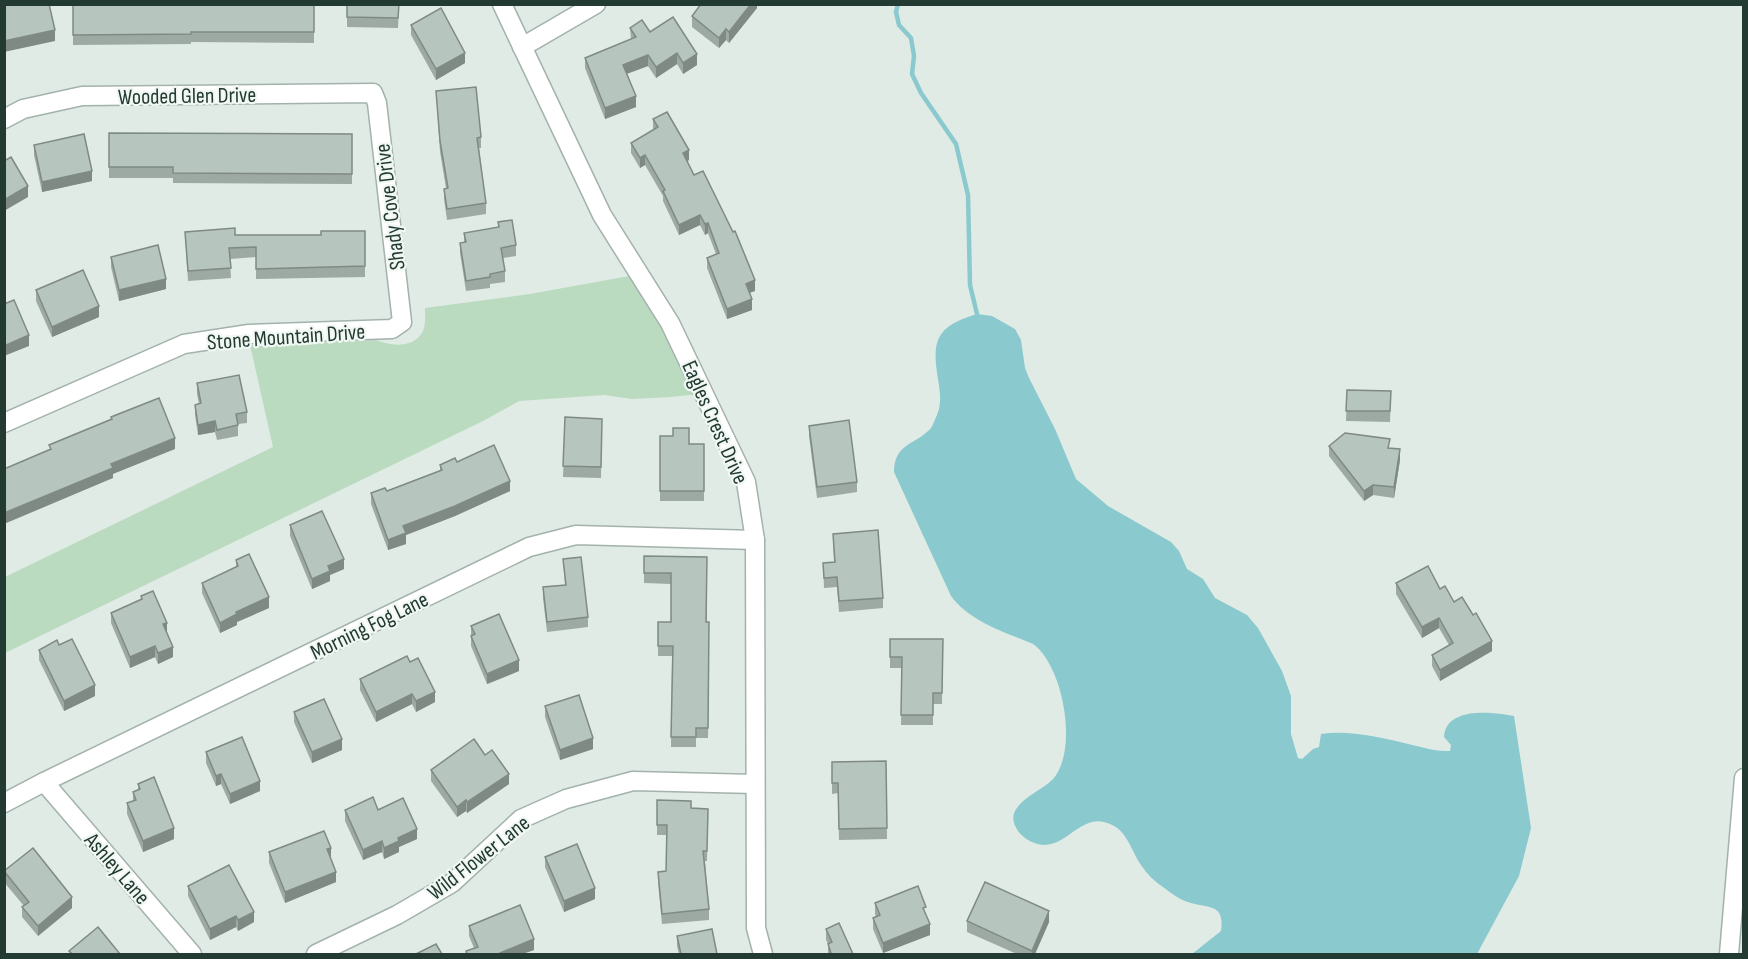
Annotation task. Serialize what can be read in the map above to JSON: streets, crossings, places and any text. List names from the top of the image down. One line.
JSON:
{"streets":{"street":["Wooded Glen Drive","Shady Cove Drive","Stone Mountain Drive","Eagles Crest Drive","Morning Fog Lane","Wild Flower Lane","Ashley Lane"]},"crossings":[["Wooded Glen Drive","Shady Cove Drive"],["Shady Cove Drive","Stone Mountain Drive"],["Eagles Crest Drive","Morning Fog Lane"],["Eagles Crest Drive","Wild Flower Lane"],["Morning Fog Lane","Ashley Lane"]]}
